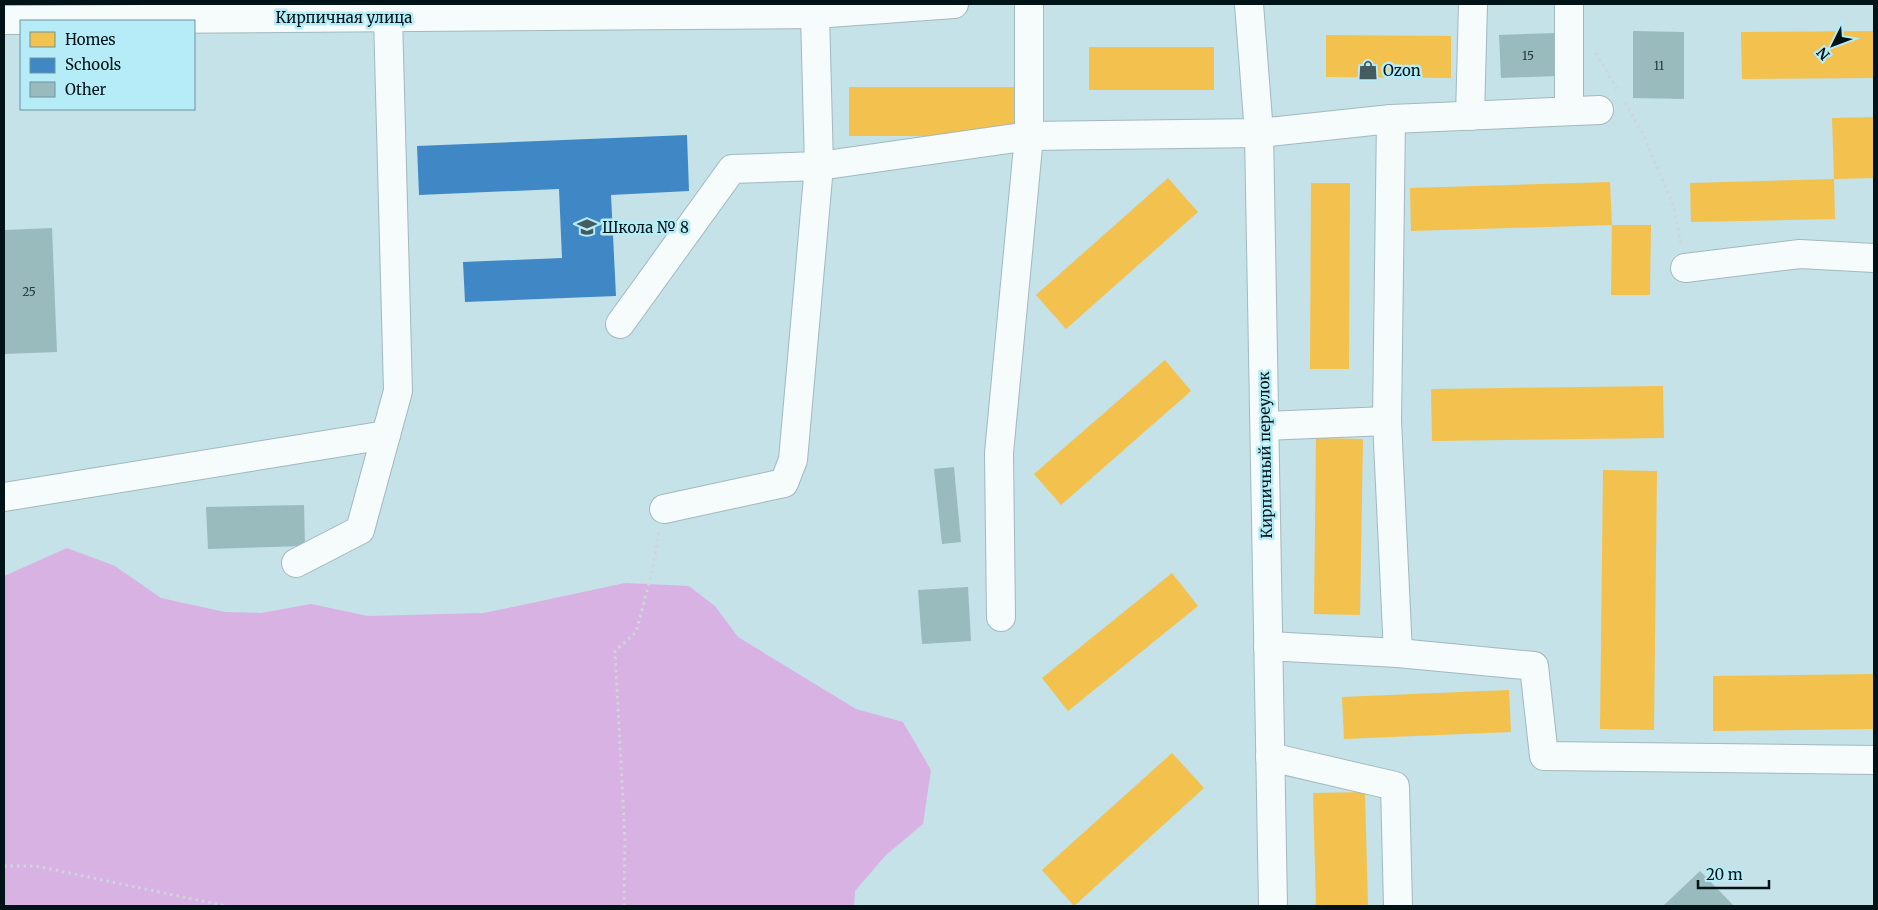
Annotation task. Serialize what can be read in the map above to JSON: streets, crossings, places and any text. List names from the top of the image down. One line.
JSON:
{"streets":{"street":["Кирпичная улица","Кирпичный переулок"]},"places":{"shop":["Ozon"],"school or university":["Школа № 8"]},"house_numbers":["15","11","25"],"legend":["Homes","Schools","Other"],"scale_bar":"20 m","north":"bottom left"}
